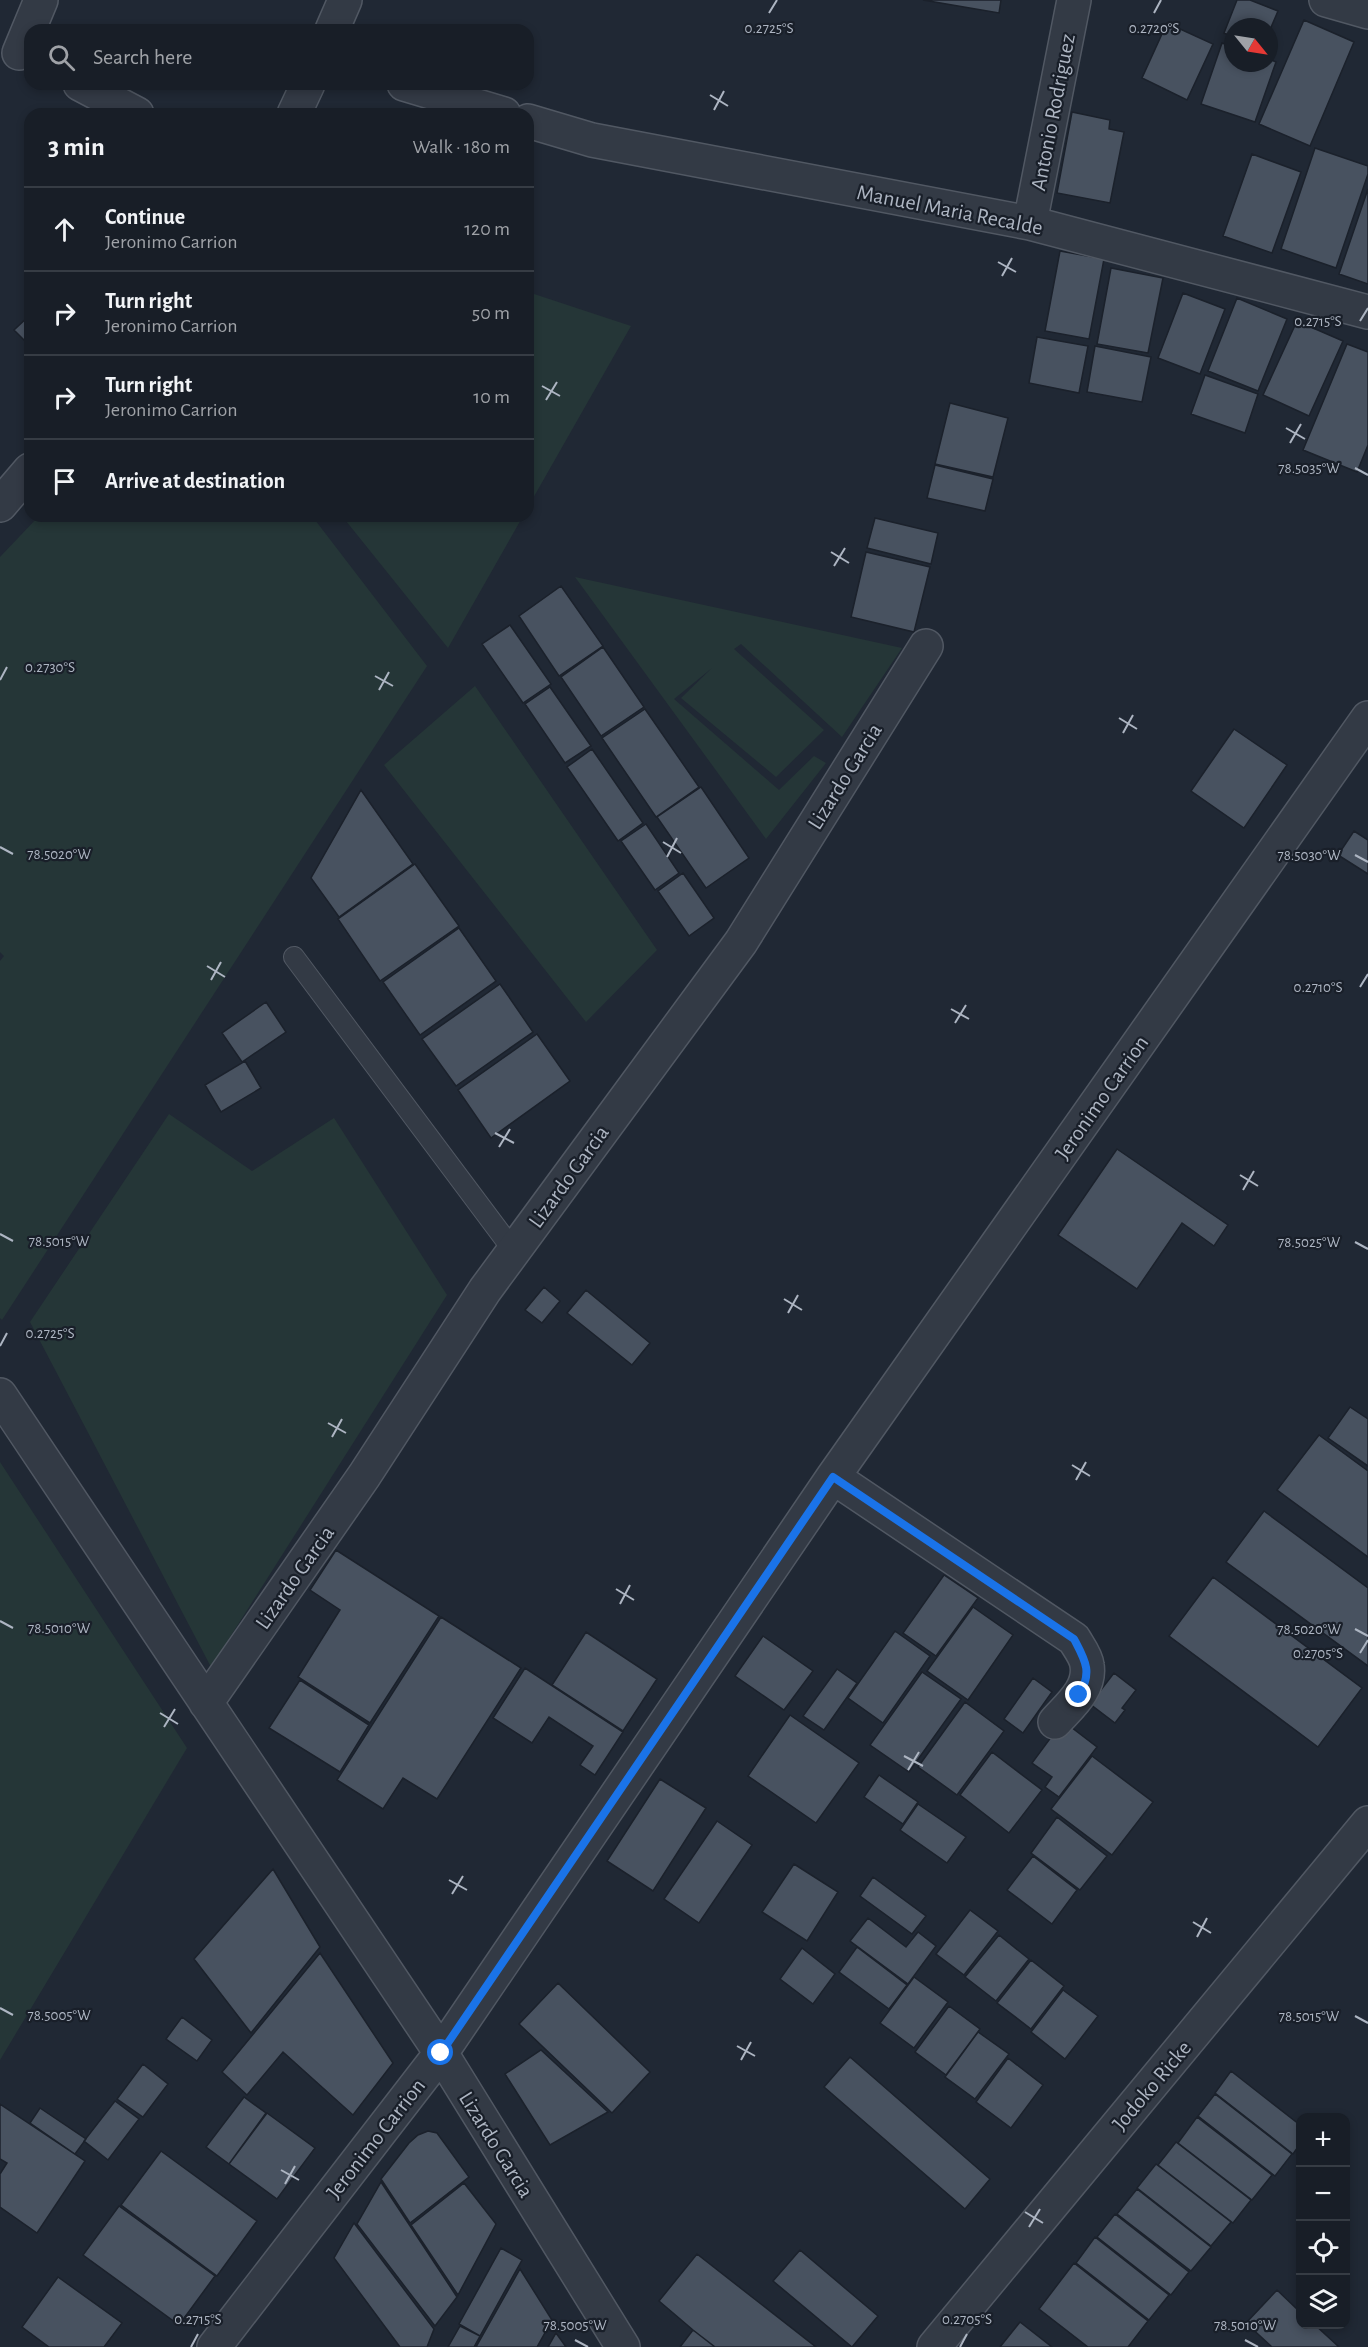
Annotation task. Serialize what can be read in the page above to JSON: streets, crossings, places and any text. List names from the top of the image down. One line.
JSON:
{"streets":{"street":["Antonio Rodriguez","Manuel Maria Recalde","Lizardo Garcia","Jeronimo Carrion","Jodoko Ricke"]},"crossings":[["Antonio Rodriguez","Manuel Maria Recalde"],["Lizardo Garcia","Jeronimo Carrion"]],"north":"bottom right","page":{"search":"Search here","heading":["3 min","Walk · 180 m"],"list":[["Continue","Jeronimo Carrion","120 m"],["Turn right","Jeronimo Carrion","50 m"],["Turn right","Jeronimo Carrion","10 m"],"Arrive at destination"],"map_buttons":["+","−"]},"coordinates":["0.2725°S","0.2720°S","0.2715°S","78.5035°W","0.2730°S","78.5020°W","78.5030°W","0.2710°S","78.5015°W","78.5025°W","78.5010°W","0.2705°S","78.5005°W"]}
